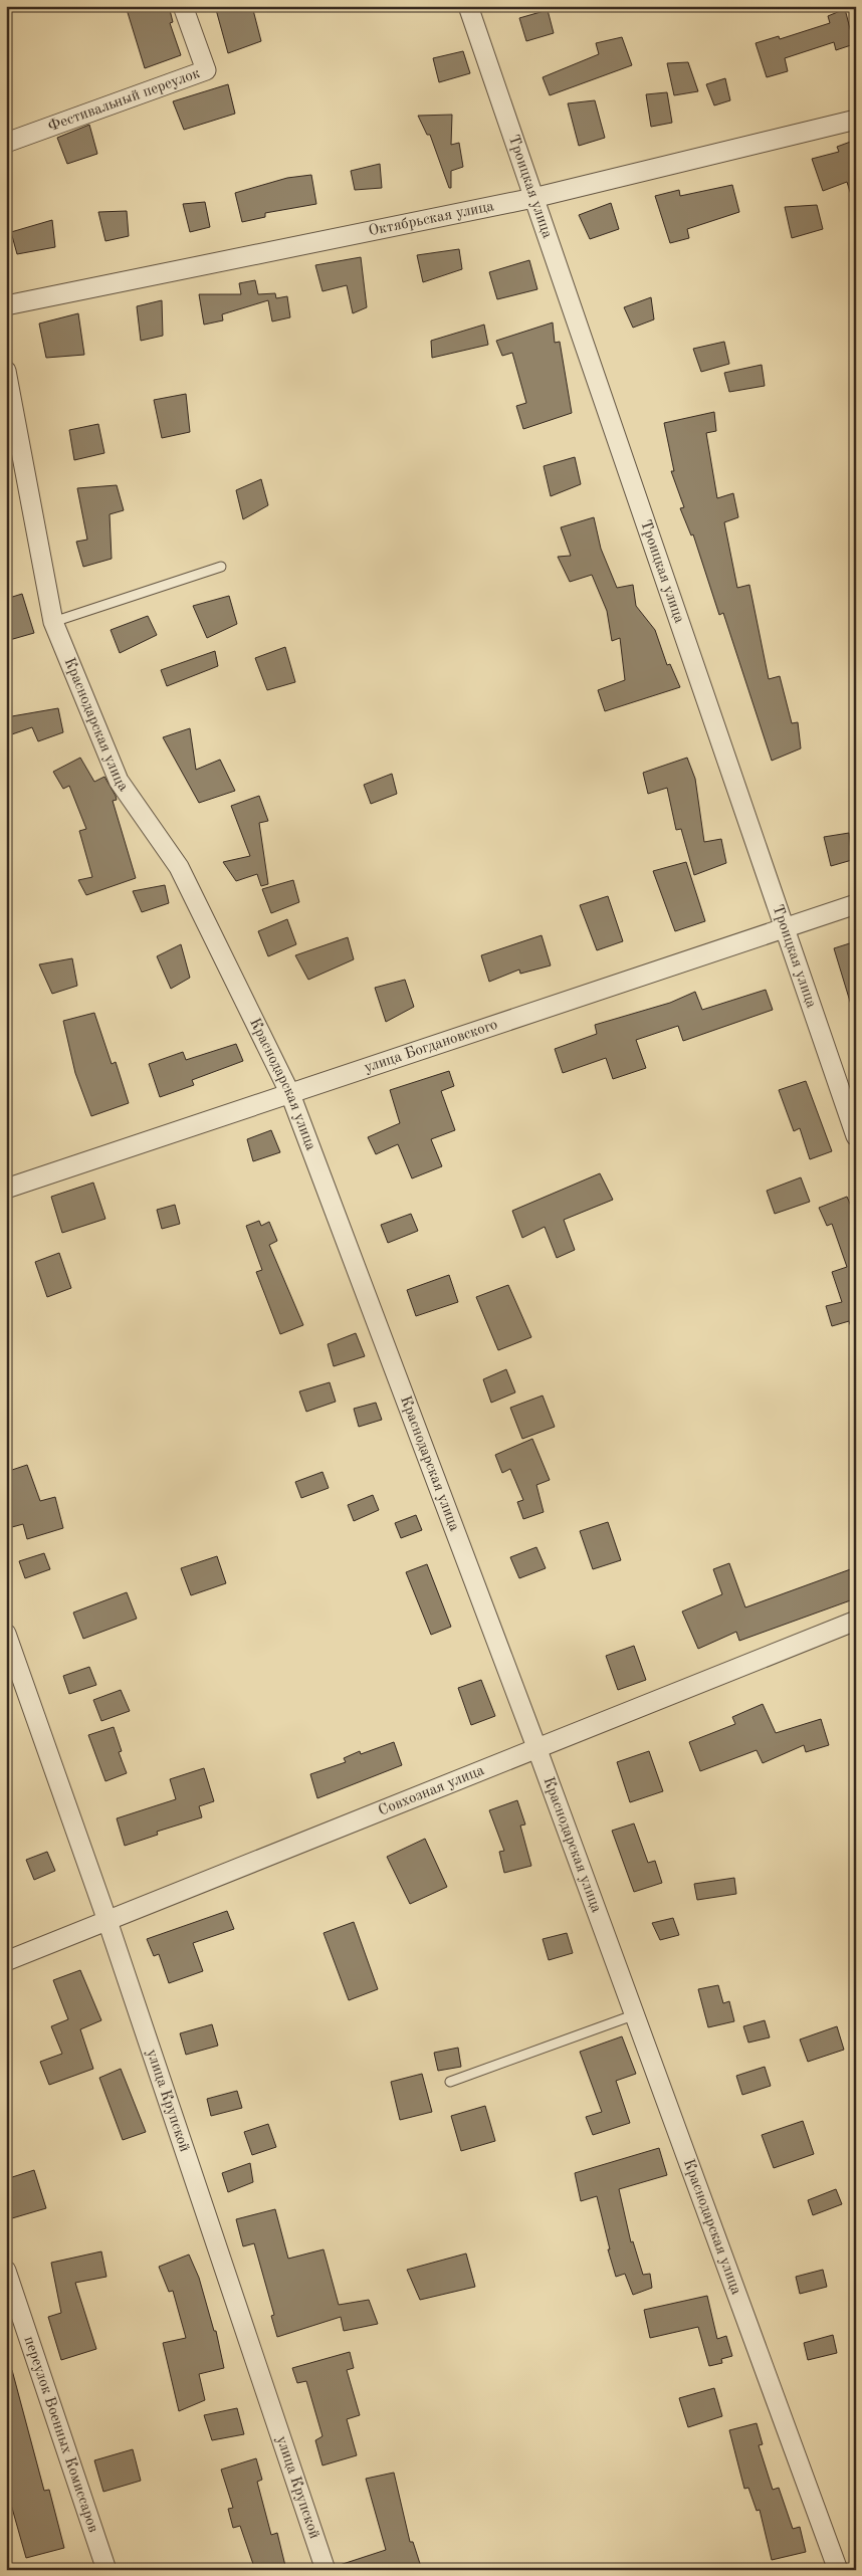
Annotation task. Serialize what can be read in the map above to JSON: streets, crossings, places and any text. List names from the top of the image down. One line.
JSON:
{"streets":{"street":["Фестивальный переулок","Троицкая улица","Октябрьская улица","Краснодарская улица","улица Богдановского","Совхозная улица","улица Крупской","переулок Военных Комиссаров"]},"crossings":[["Троицкая улица","Октябрьская улица"],["Троицкая улица","улица Богдановского"],["Краснодарская улица","улица Богдановского"],["Краснодарская улица","Совхозная улица"],["Совхозная улица","улица Крупской"]]}
